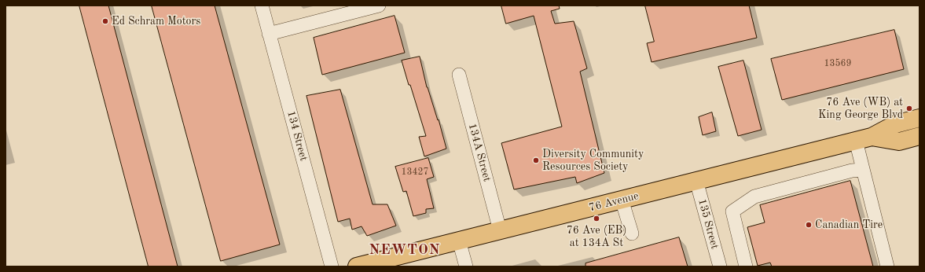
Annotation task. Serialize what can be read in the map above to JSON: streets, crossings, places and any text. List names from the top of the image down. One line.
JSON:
{"streets":{"main road":["76 Avenue"],"street":["134 Street","134A Street","135 Street"]},"crossings":[["134A Street","76 Avenue"],["76 Avenue","135 Street"]],"districts":["NEWTON"],"places":["Ed Schram Motors","76 Ave (WB) at King George Blvd","Diversity Community Resources Society","76 Ave (EB) at 134A St","Canadian Tire"],"house_numbers":["13569","13427"]}
